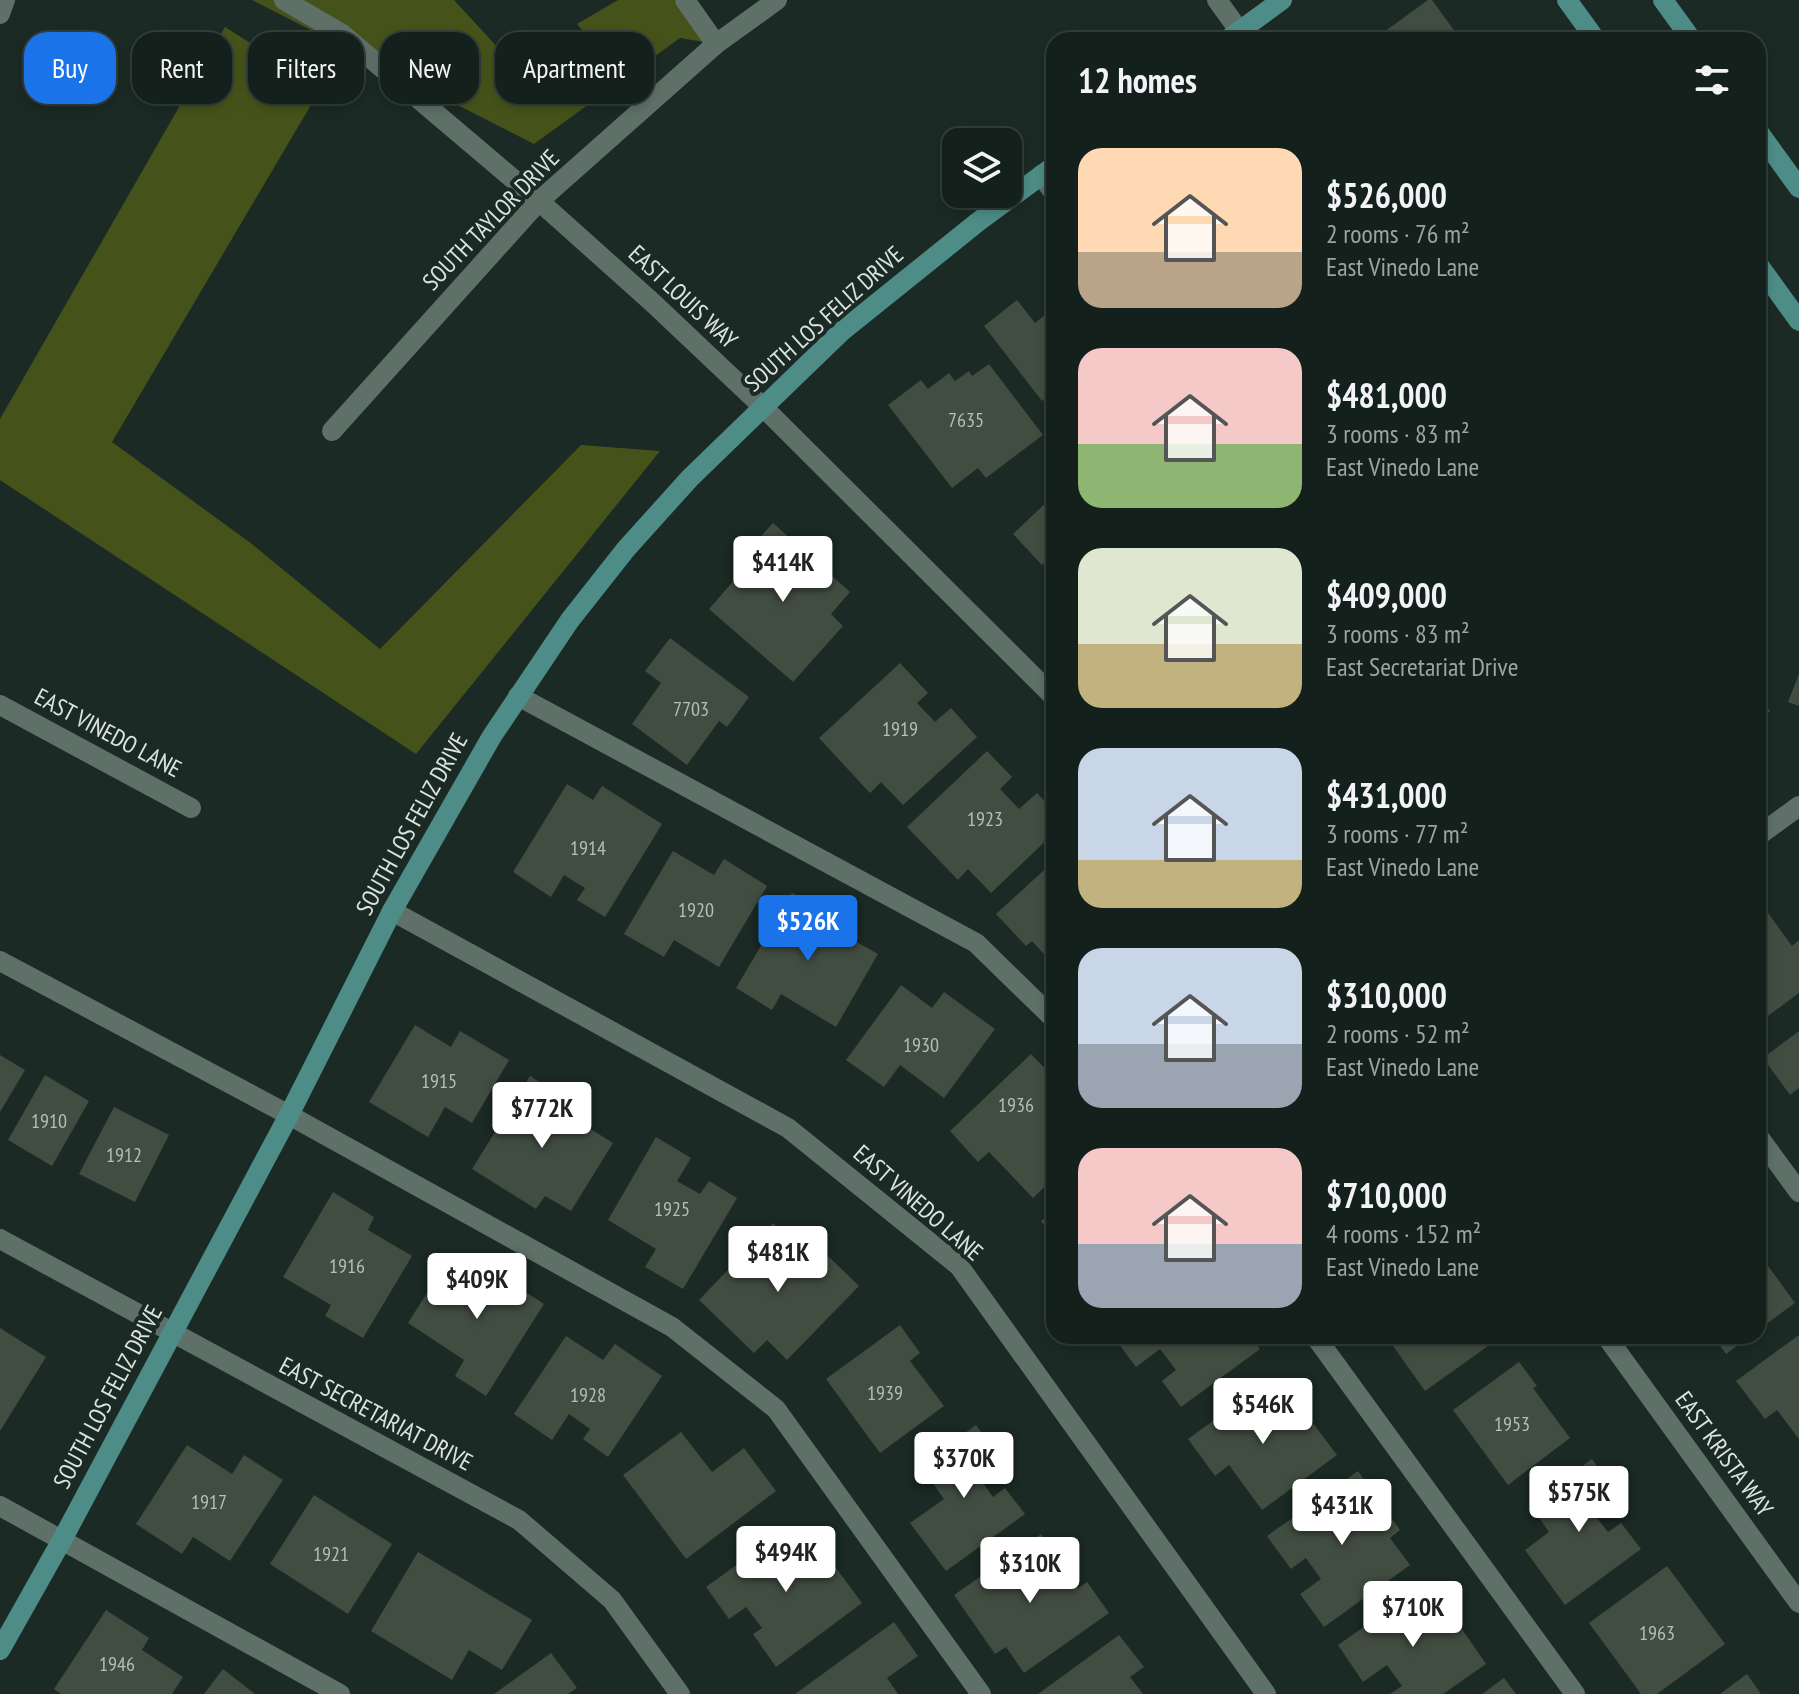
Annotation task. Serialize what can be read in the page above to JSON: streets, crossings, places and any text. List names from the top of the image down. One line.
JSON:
{"streets":{"street":["SOUTH TAYLOR DRIVE","EAST LOUIS WAY","SOUTH LOS FELIZ DRIVE","EAST VINEDO LANE","EAST SECRETARIAT DRIVE","EAST KRISTA WAY"]},"crossings":[["SOUTH TAYLOR DRIVE","EAST LOUIS WAY"],["EAST LOUIS WAY","SOUTH LOS FELIZ DRIVE"],["SOUTH LOS FELIZ DRIVE","EAST VINEDO LANE"],["SOUTH LOS FELIZ DRIVE","EAST SECRETARIAT DRIVE"]],"house_numbers":["7635","7703","1919","1923","1914","1920","1930","1915","1936","1910","1912","1925","1916","1939","1928","1953","1917","1921","1963","1946"],"page":{"chip":["Buy","Rent","Filters","New","Apartment"],"heading":"12 homes","list":[{"name":"$526,000","note":"2 rooms · 76 m² · East Vinedo Lane"},{"name":"$481,000","note":"3 rooms · 83 m² · East Vinedo Lane"},{"name":"$409,000","note":"3 rooms · 83 m² · East Secretariat Drive"},{"name":"$431,000","note":"3 rooms · 77 m² · East Vinedo Lane"},{"name":"$310,000","note":"2 rooms · 52 m² · East Vinedo Lane"},{"name":"$710,000","note":"4 rooms · 152 m² · East Vinedo Lane"}],"price":["$414K","$526K","$772K","$481K","$409K","$546K","$370K","$575K","$431K","$494K","$310K","$710K"]}}
